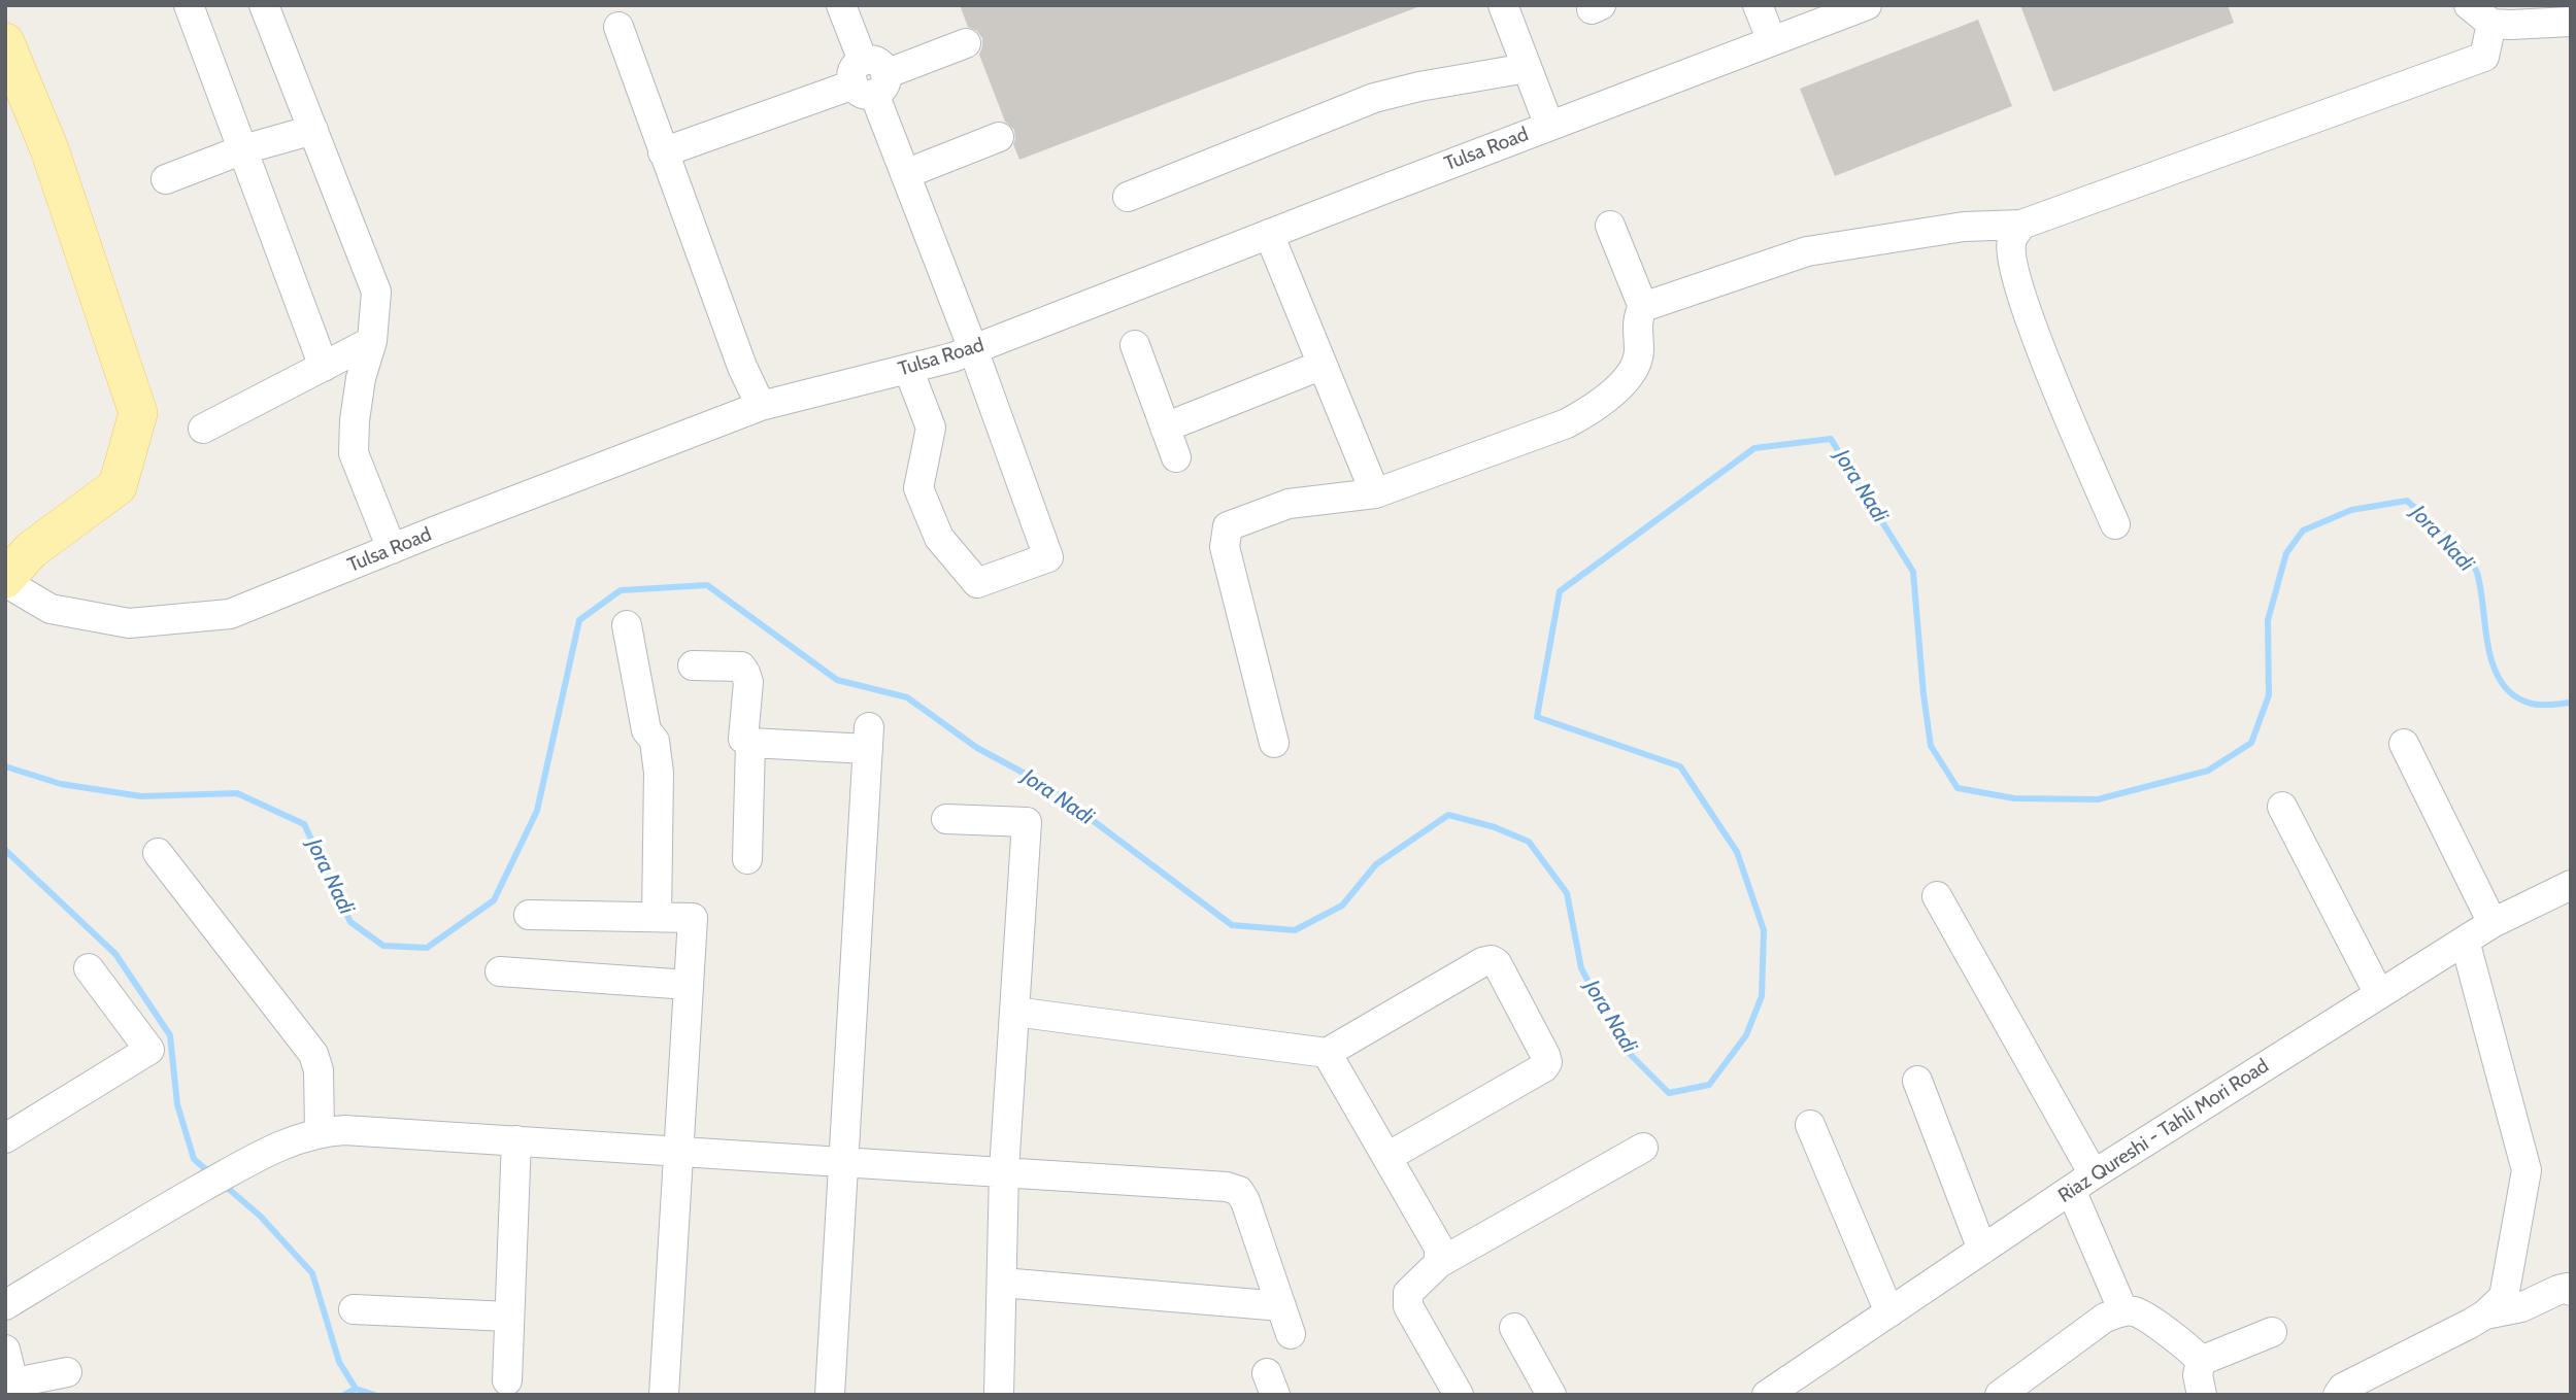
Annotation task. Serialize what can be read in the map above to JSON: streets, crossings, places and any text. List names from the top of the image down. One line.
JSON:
{"streets":{"street":["Tulsa Road","Riaz Qureshi - Tahli Mori Road"]},"water":["Jora Nadi"]}
